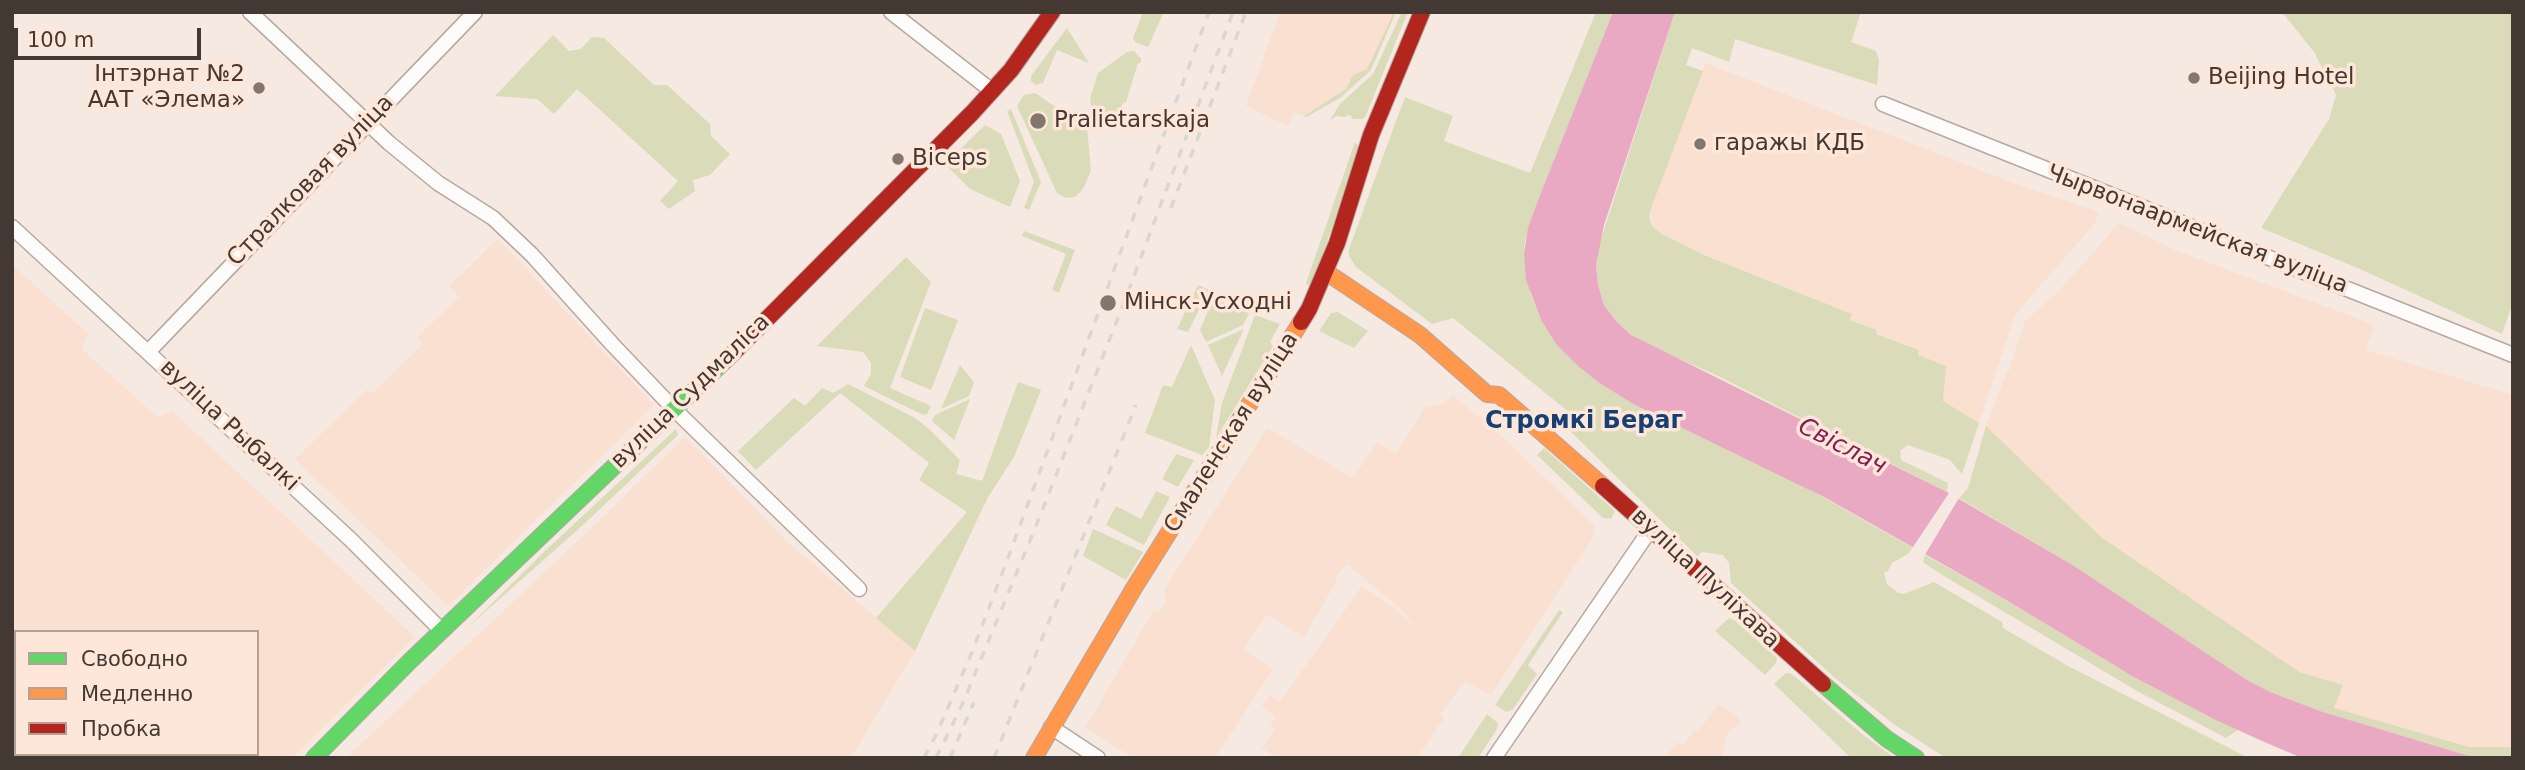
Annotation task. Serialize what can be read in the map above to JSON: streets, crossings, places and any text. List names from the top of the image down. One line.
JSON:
{"streets":{"street":["Стралковая вуліца","Чырвонаармейская вуліца","вуліца Судмаліса","вуліца Рыбалкі","Смаленская вуліца","вуліца Пуліхава"]},"crossings":[["Стралковая вуліца","вуліца Рыбалкі"],["вуліца Судмаліса","вуліца Рыбалкі"],["Смаленская вуліца","вуліца Пуліхава"]],"districts":["Стромкі Бераг"],"water":["Свіслач"],"places":["Beijing Hotel","Інтэрнат №2 ААТ «Элема»","Pralietarskaja","гаражы КДБ","Biceps","Мінск-Усходні"],"legend":["Свободно","Медленно","Пробка"],"scale_bar":"100 m"}
